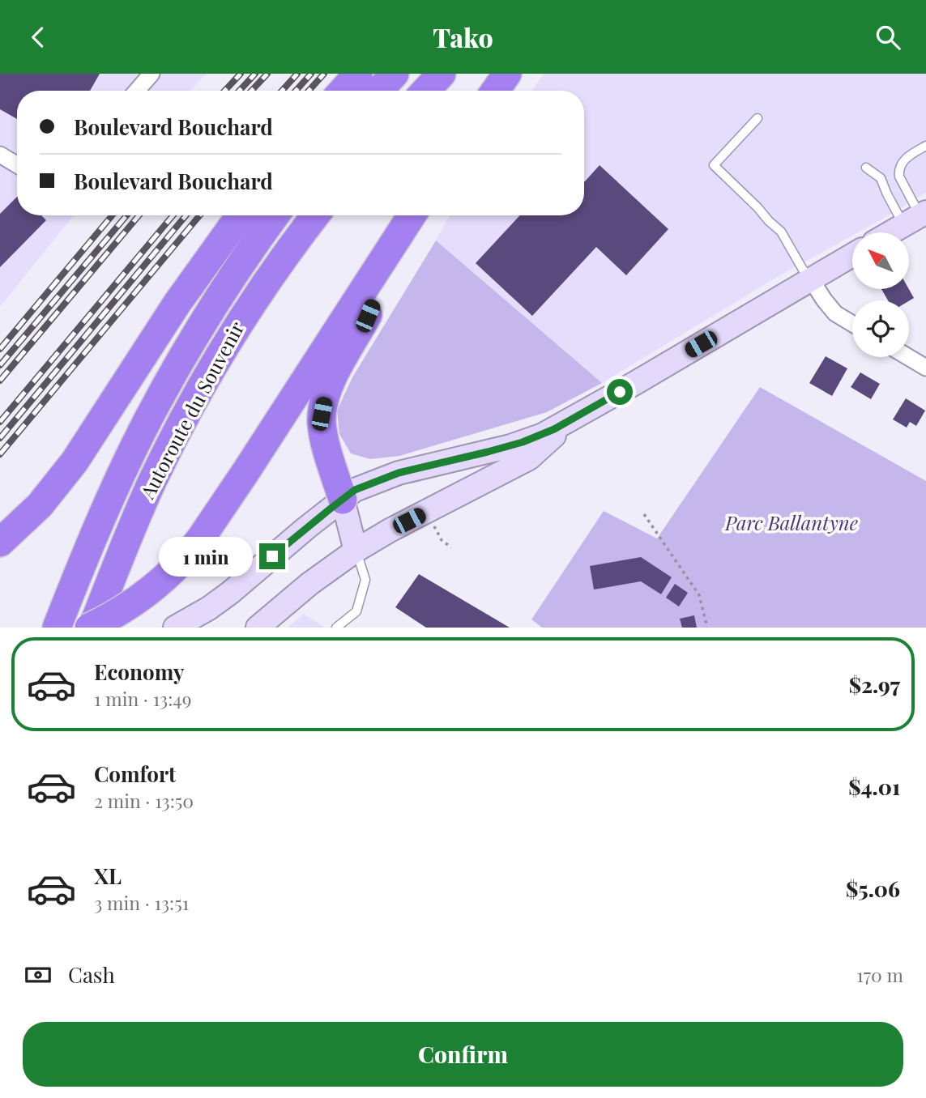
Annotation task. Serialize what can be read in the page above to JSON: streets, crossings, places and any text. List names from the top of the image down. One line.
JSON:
{"streets":{"highway":["Autoroute du Souvenir"]},"parks":["Parc Ballantyne"],"north":"top left","page":{"header":"Tako","banner":["Boulevard Bouchard","Boulevard Bouchard"],"bubble":"1 min","list":[{"name":"Economy","note":"1 min · 13:49","value":"$2.97"},{"name":"Comfort","note":"2 min · 13:50","value":"$4.01"},{"name":"XL","note":"3 min · 13:51","value":"$5.06"}],"pay":["Cash","170 m"],"buttons":"Confirm"}}
